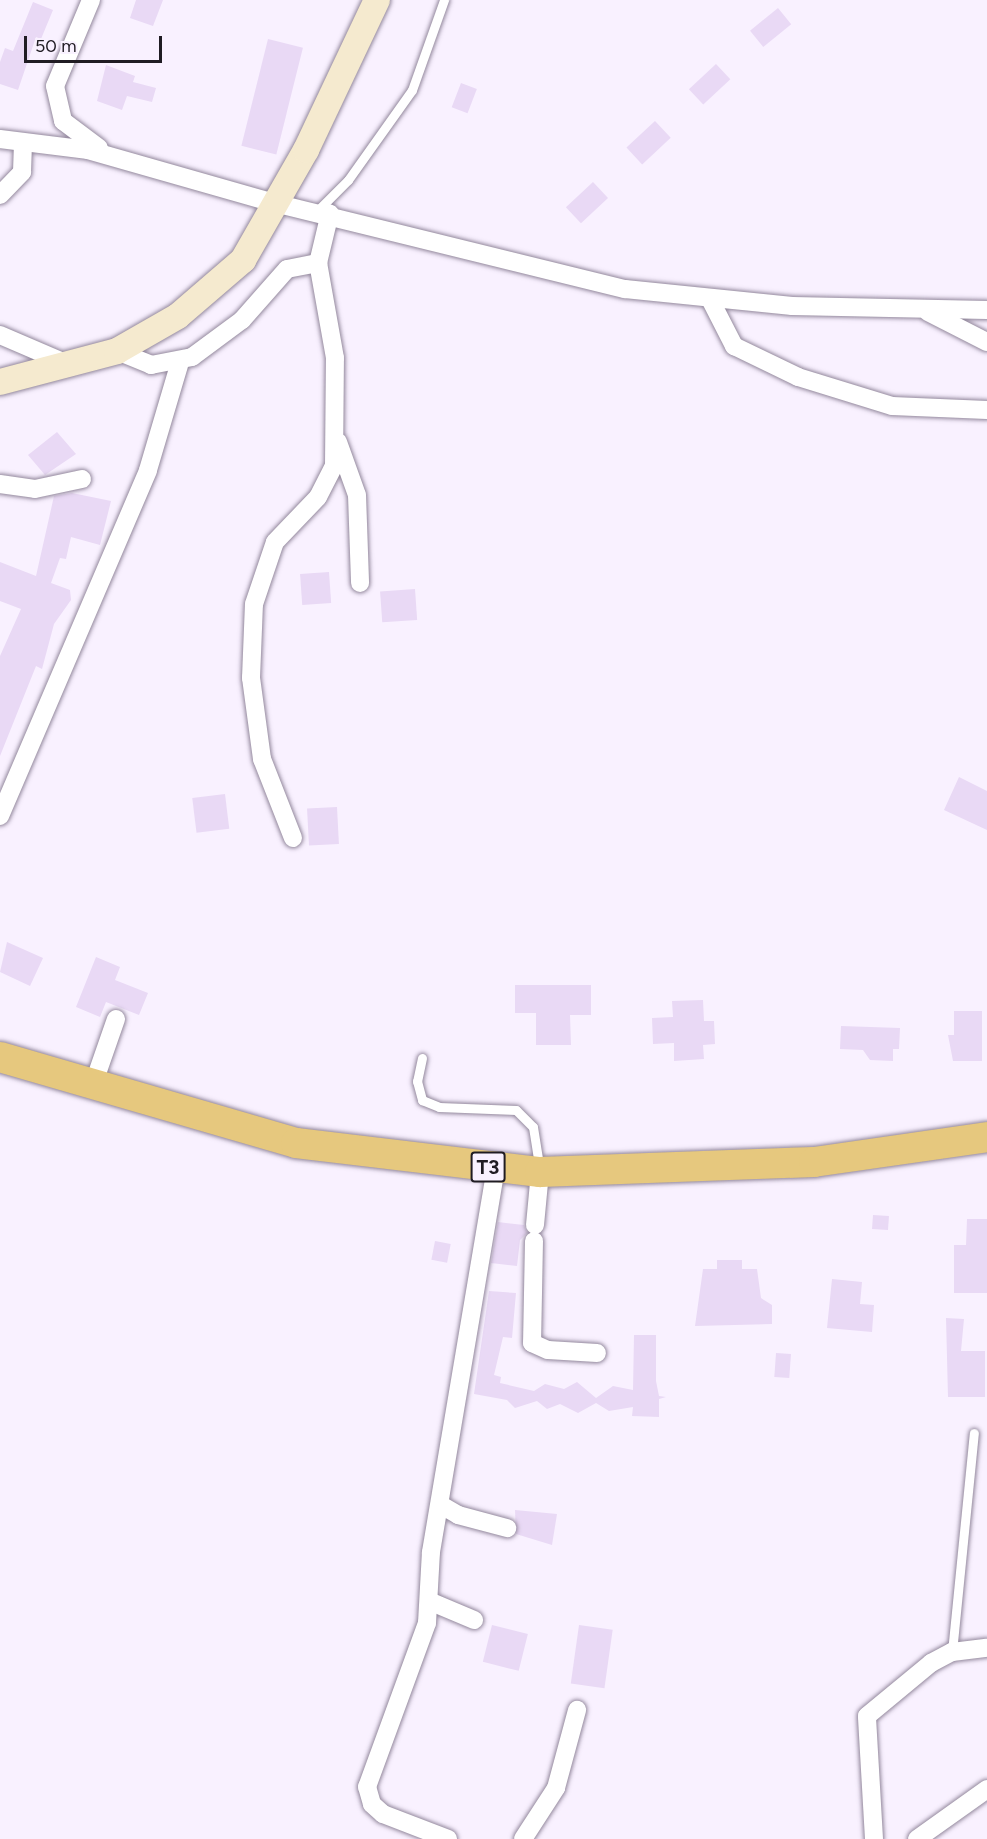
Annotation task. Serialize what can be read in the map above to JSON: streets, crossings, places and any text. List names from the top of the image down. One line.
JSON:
{"streets":{"highway":["T3"]},"scale_bar":"50 m"}
